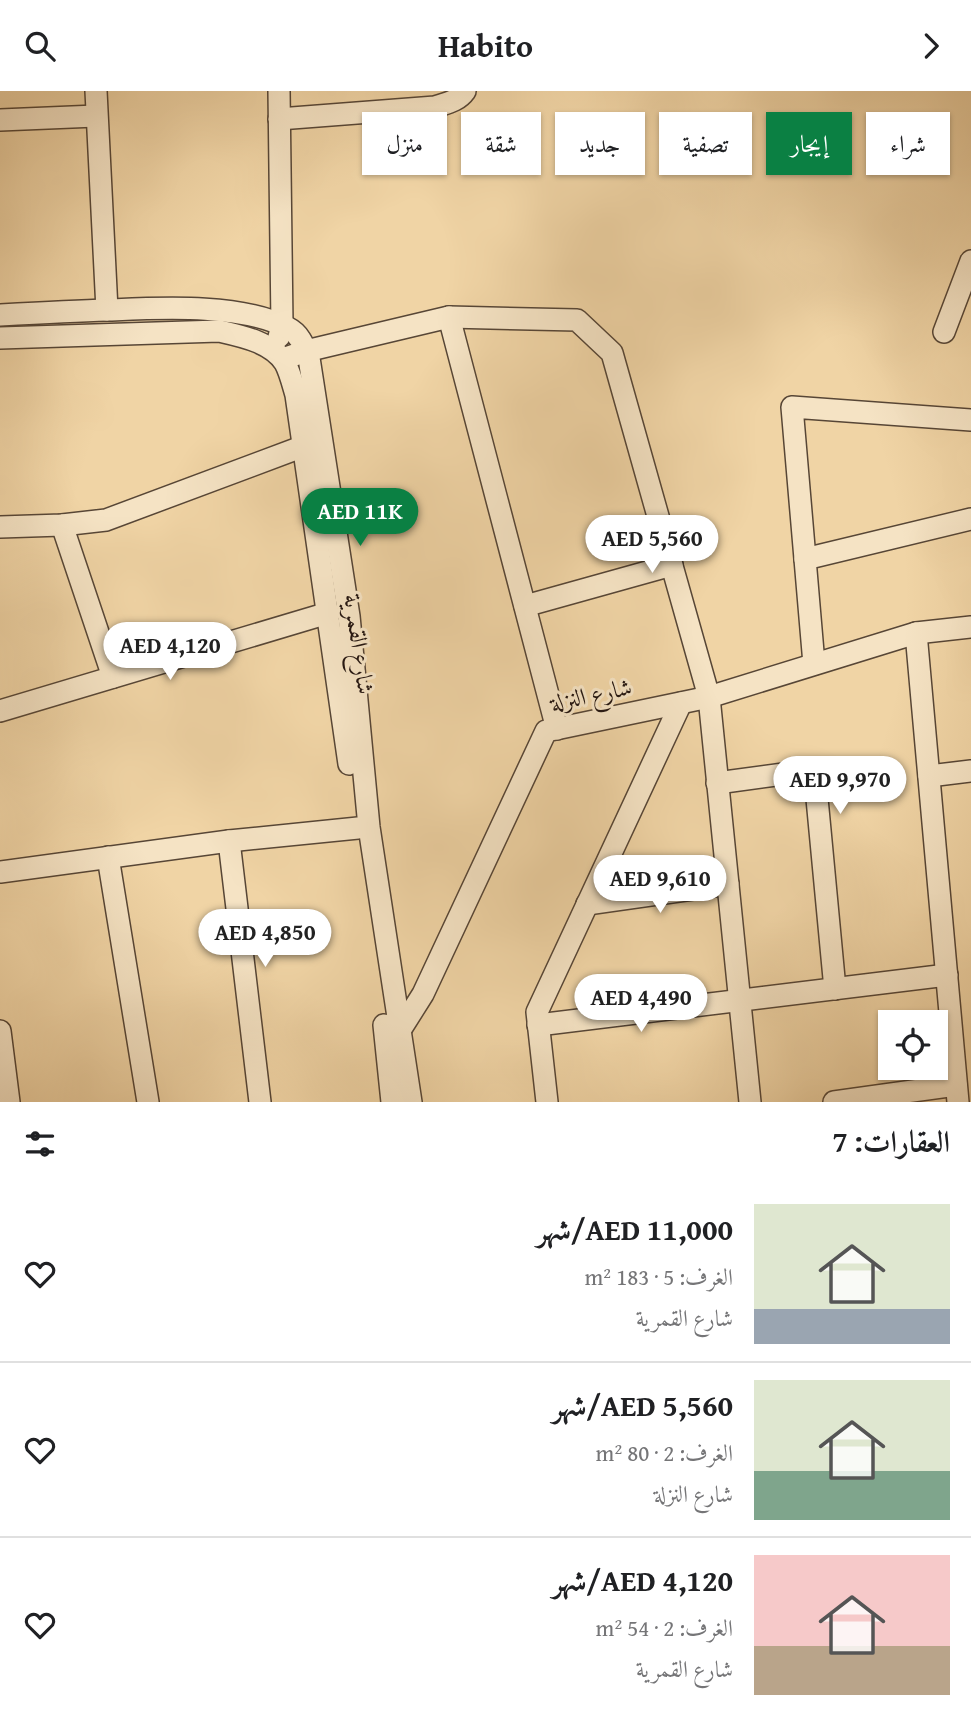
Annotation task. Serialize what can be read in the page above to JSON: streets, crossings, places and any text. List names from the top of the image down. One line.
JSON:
{"streets":{"street":["شارع القمرية","شارع النزلة"]},"page":{"header":"Habito","chip":["شراء","إيجار","تصفية","جديد","شقة","منزل"],"price":["AED 11K","AED 5,560","AED 4,120","AED 9,970","AED 9,610","AED 4,850","AED 4,490"],"heading":"العقارات: 7","list":[{"name":"AED 11,000/شهر","note":"الغرف: 5 · 183 m² · شارع القمرية"},{"name":"AED 5,560/شهر","note":"الغرف: 2 · 80 m² · شارع النزلة"},{"name":"AED 4,120/شهر","note":"الغرف: 2 · 54 m² · شارع القمرية"}]}}
